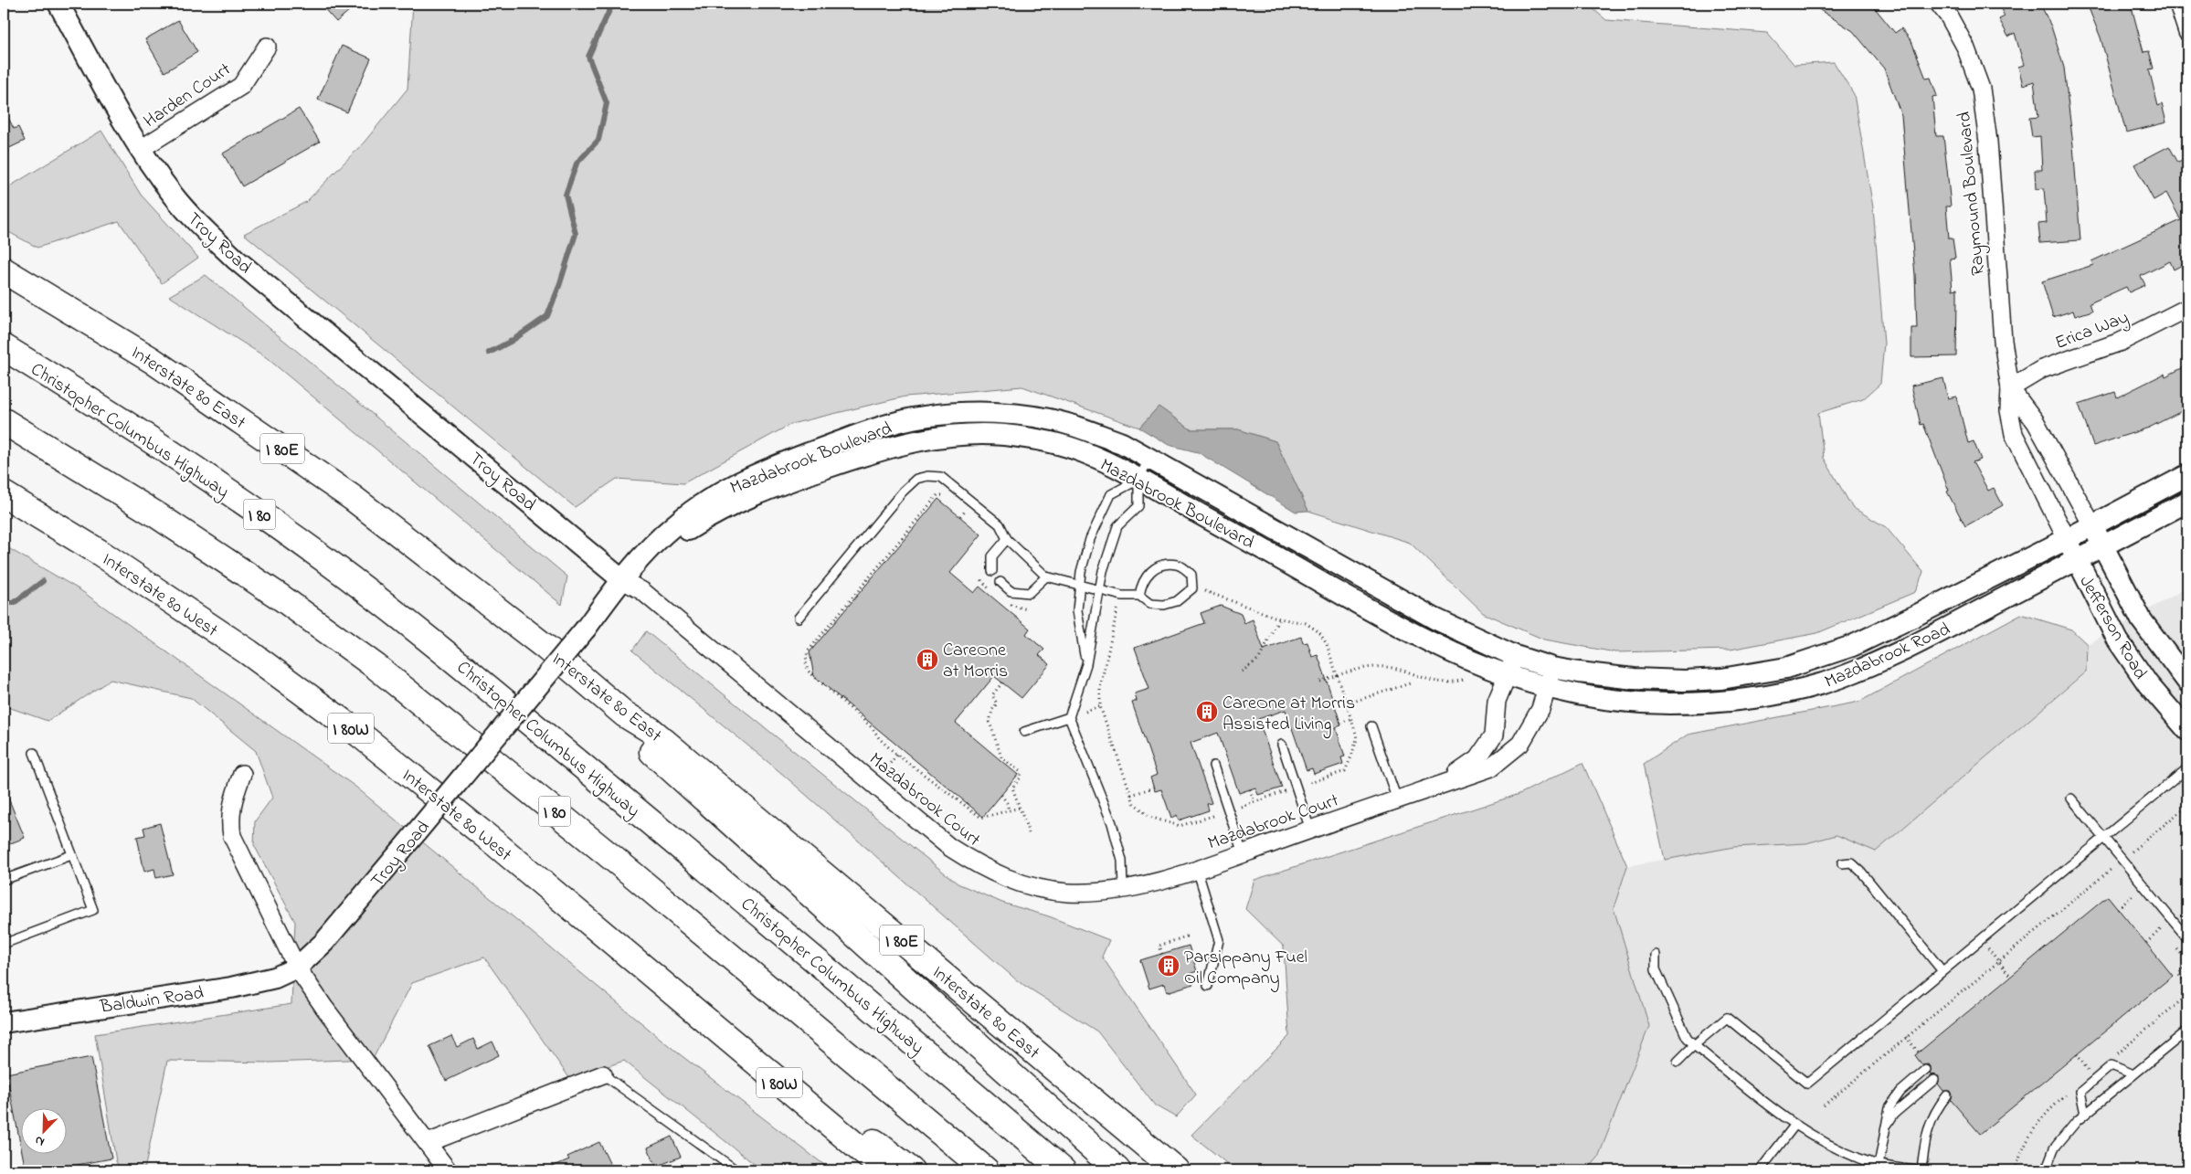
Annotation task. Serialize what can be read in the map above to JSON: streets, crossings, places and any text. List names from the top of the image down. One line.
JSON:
{"streets":{"highway":["Interstate 80 East","Christopher Columbus Highway","I 80E","I 80","Interstate 80 West","I 80W"],"street":["Harden Court","Raymound Boulevard","Troy Road","Erica Way","Mazdabrook Boulevard","Jefferson Road","Mazdabrook Road","Mazdabrook Court","Baldwin Road"]},"crossings":[["Harden Court","Troy Road"],["Raymound Boulevard","Erica Way"],["Raymound Boulevard","Jefferson Road"],["Raymound Boulevard","Mazdabrook Road"],["Troy Road","Mazdabrook Boulevard"],["Troy Road","Mazdabrook Court"],["Troy Road","Baldwin Road"],["Mazdabrook Boulevard","Mazdabrook Road"],["Mazdabrook Boulevard","Mazdabrook Court"],["Jefferson Road","Mazdabrook Road"],["Mazdabrook Road","Mazdabrook Court"]],"places":{"building":["CareOne at Morris","CareOne at Morris Assisted Living","Parsippany Fuel Oil Company"]},"north":"bottom left"}
